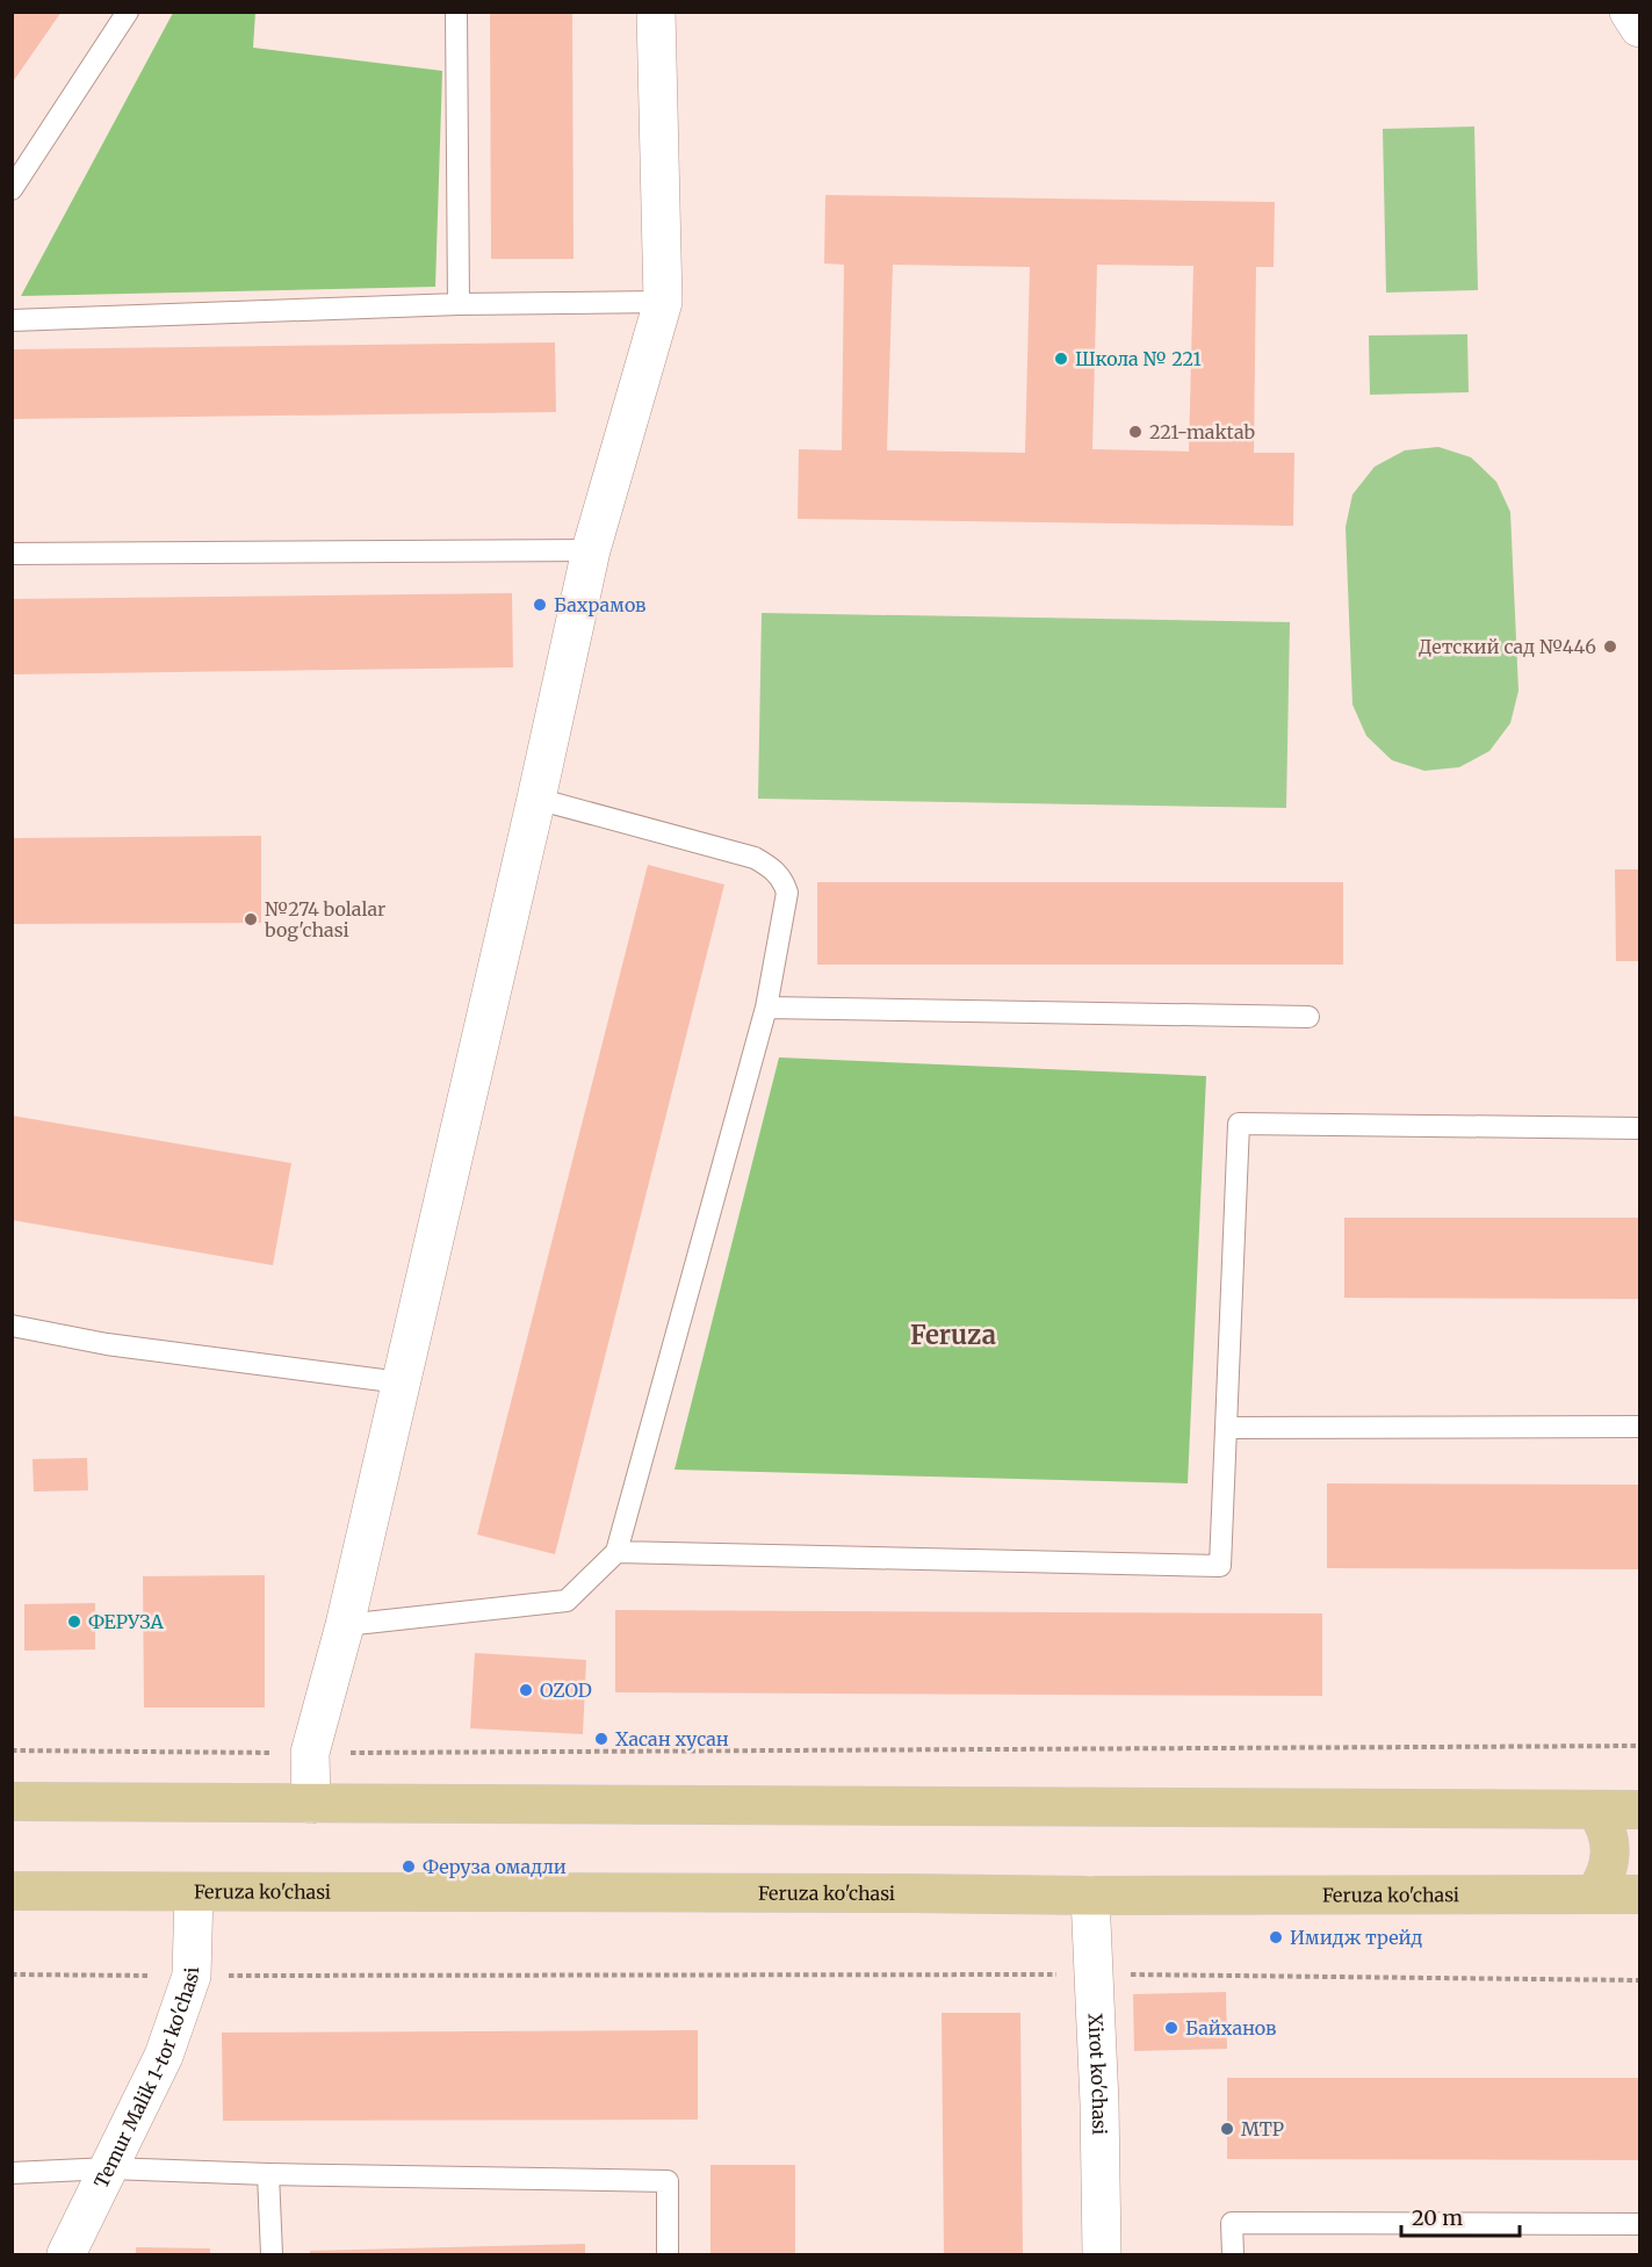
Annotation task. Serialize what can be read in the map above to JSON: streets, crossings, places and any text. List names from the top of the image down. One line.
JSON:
{"streets":{"main road":["Feruza ko'chasi"],"street":["Xirot ko'chasi","Temur Malik 1-tor ko'chasi"]},"crossings":[["Feruza ko'chasi","Xirot ko'chasi"],["Feruza ko'chasi","Temur Malik 1-tor ko'chasi"]],"districts":["Feruza"],"places":["Школа № 221","221-maktab","Бахрамов","Детский сад №446","№274 bolalar bog'chasi","ФЕРУЗА","OZOD","Хасан хусан","Феруза омадли","Имидж трейд","Байханов","MTP"],"scale_bar":"20 m"}
